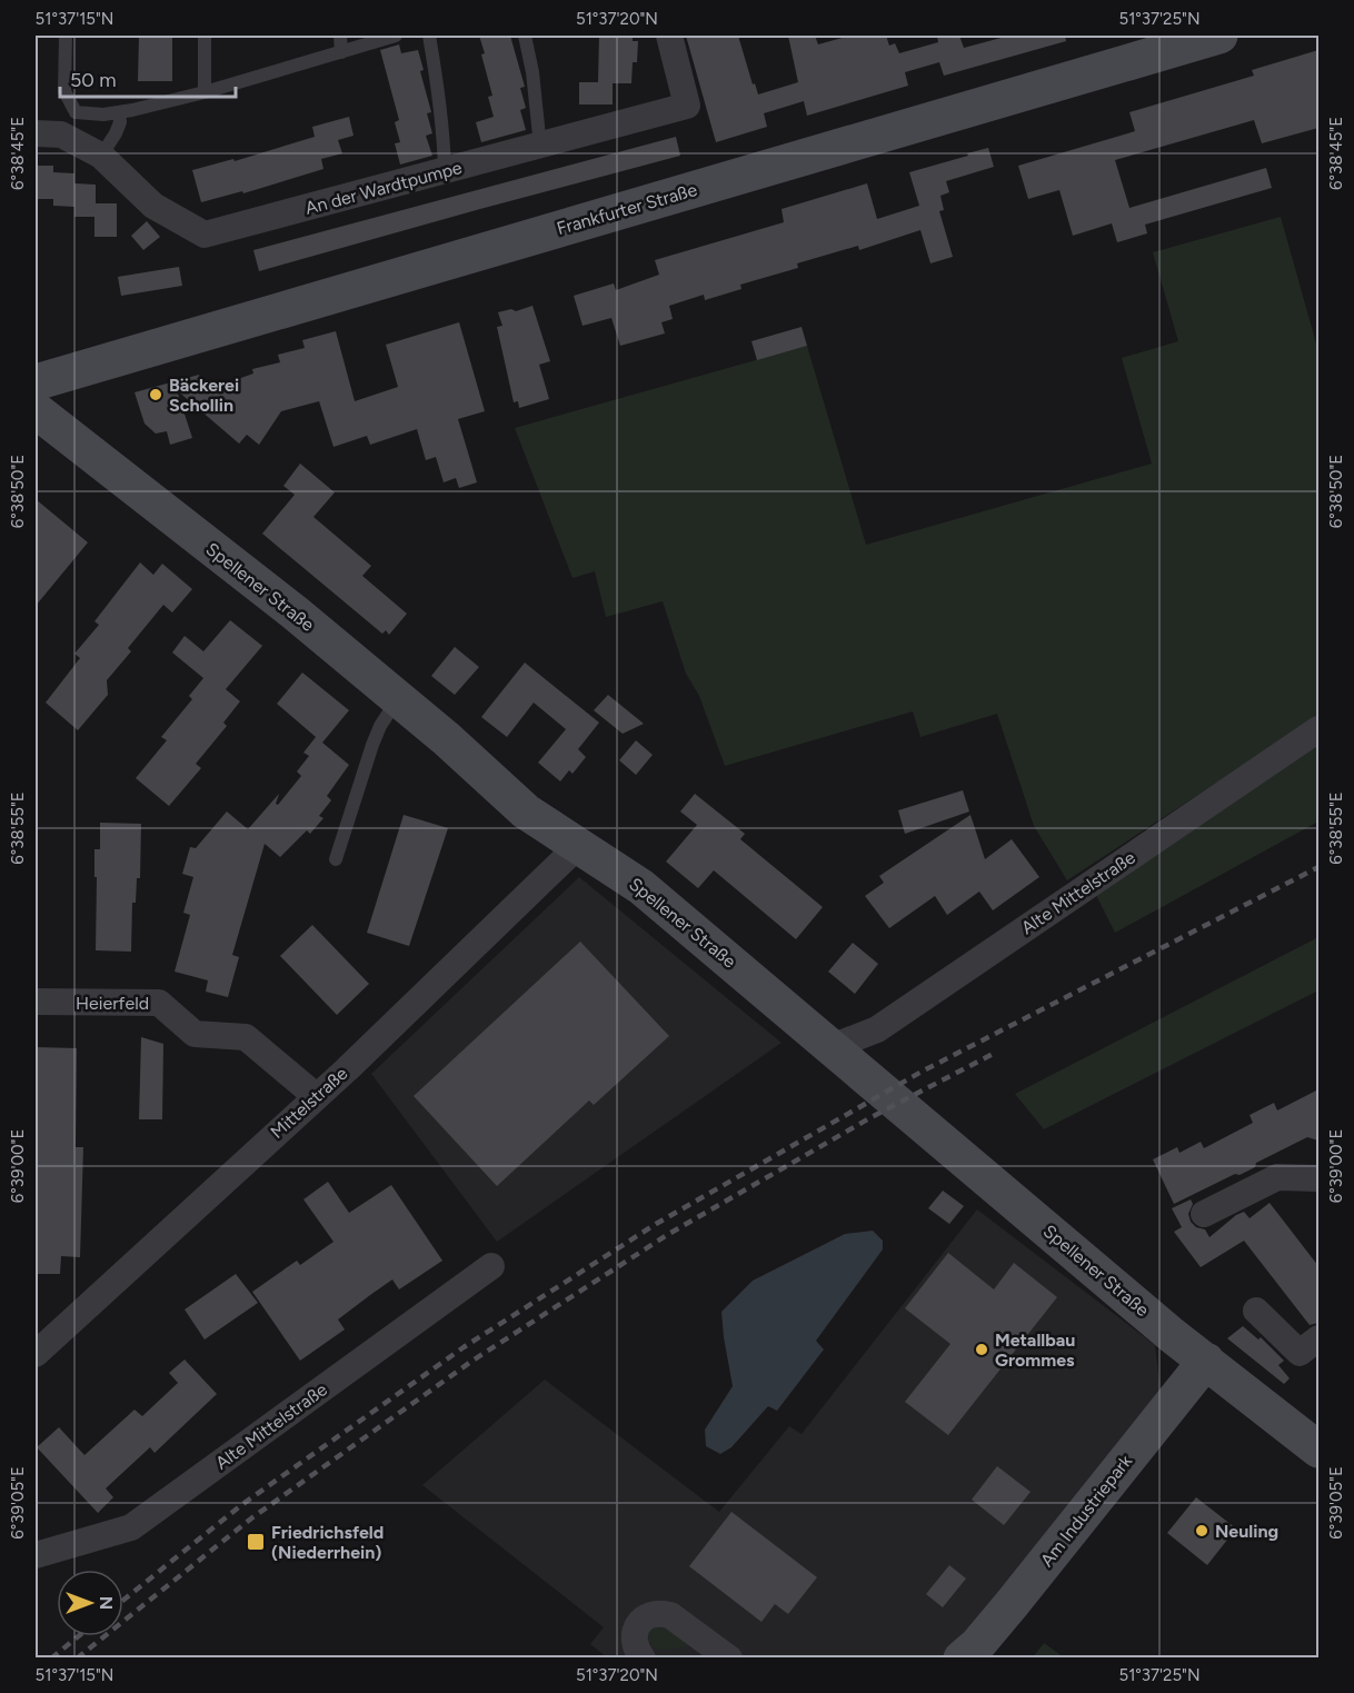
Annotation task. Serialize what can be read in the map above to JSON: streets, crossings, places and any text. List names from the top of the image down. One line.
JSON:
{"streets":{"street":["An der Wardtpumpe","Frankfurter Straße","Spellener Straße","Alte Mittelstraße","Heierfeld","Mittelstraße","Am Industriepark"]},"crossings":[["Spellener Straße","Alte Mittelstraße"],["Spellener Straße","Mittelstraße"],["Spellener Straße","Am Industriepark"],["Heierfeld","Mittelstraße"]],"places":{"other":["Bäckerei Schollin","Metallbau Grommes","Neuling"],"transit":["Friedrichsfeld (Niederrhein)"]},"scale_bar":"50 m","north":"right","coordinates":["51°37'15\"N","51°37'20\"N","51°37'25\"N","6°38'45\"E","6°38'50\"E","6°38'55\"E","6°39'00\"E","6°39'05\"E"]}
